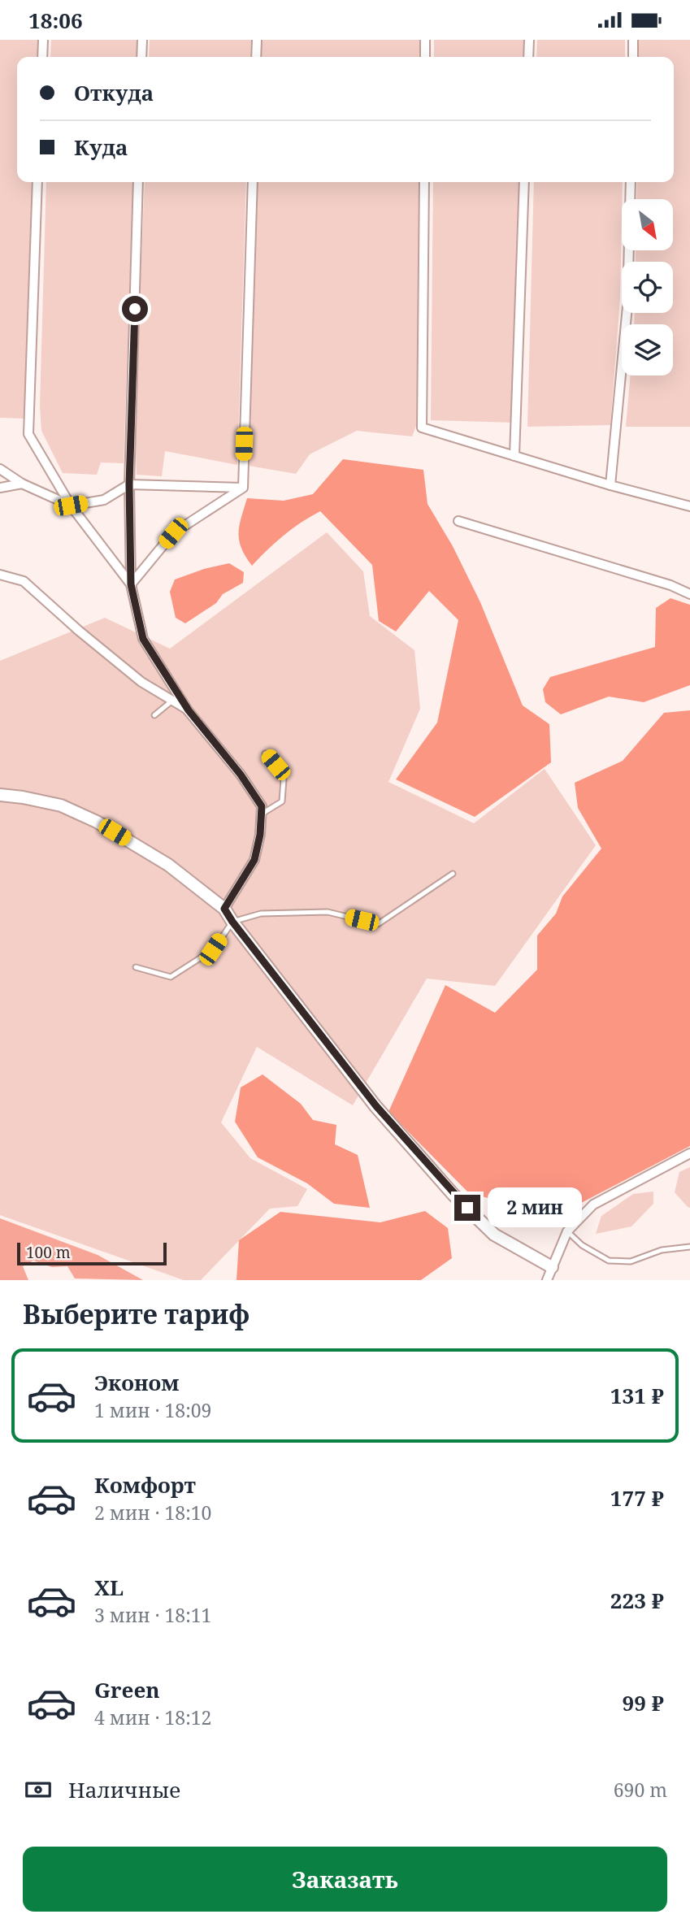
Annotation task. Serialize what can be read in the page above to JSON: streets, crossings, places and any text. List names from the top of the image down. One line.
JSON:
{"scale_bar":"100 m","north":"bottom right","page":{"status":"18:06","banner":["Откуда","Куда"],"bubble":"2 мин","scale":"100 m","heading":"Выберите тариф","list":[{"name":"Эконом","note":"1 мин · 18:09","value":"131 ₽"},{"name":"Комфорт","note":"2 мин · 18:10","value":"177 ₽"},{"name":"XL","note":"3 мин · 18:11","value":"223 ₽"},{"name":"Green","note":"4 мин · 18:12","value":"99 ₽"}],"pay":["Наличные","690 m"],"buttons":"Заказать"}}
